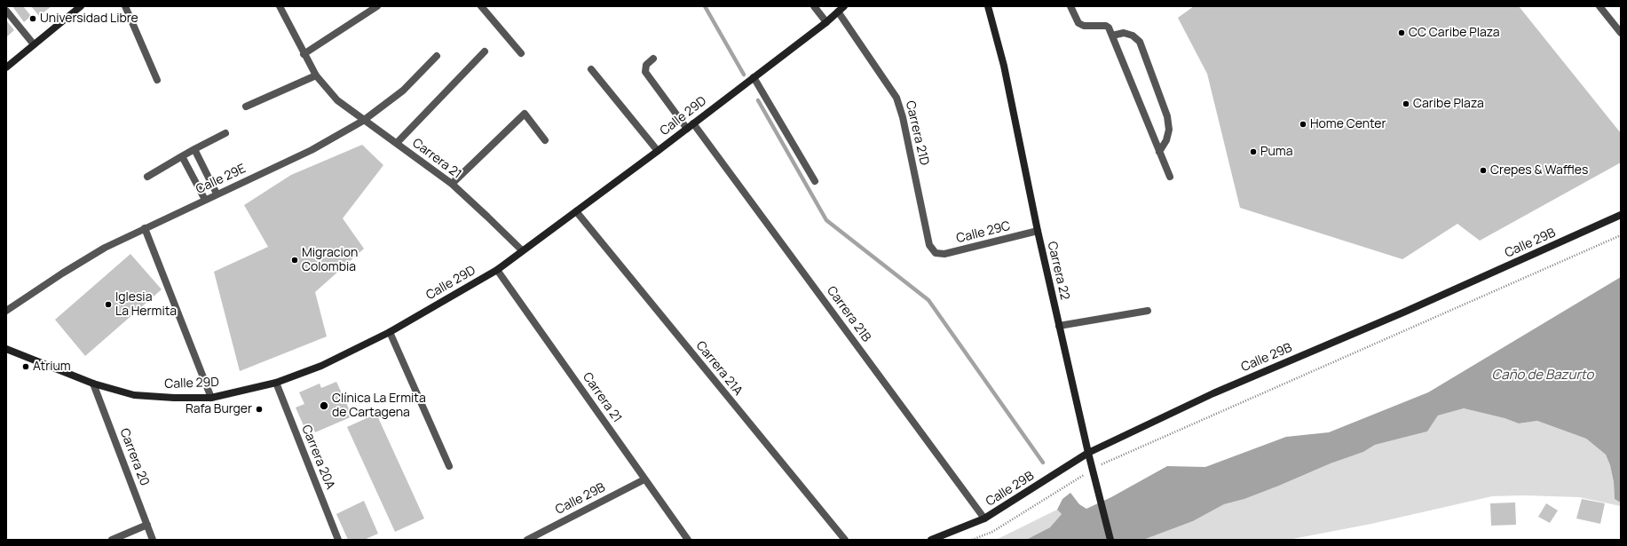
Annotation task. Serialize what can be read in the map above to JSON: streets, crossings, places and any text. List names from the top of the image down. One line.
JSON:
{"streets":{"street":["Calle 29D","Carrera 21D","Carrera 21","Calle 29E","Calle 29C","Calle 29B","Carrera 22","Carrera 21B","Carrera 21A","Carrera 20","Carrera 20A"]},"crossings":[["Calle 29D","Carrera 21D"],["Calle 29D","Carrera 21"],["Calle 29D","Carrera 21B"],["Calle 29D","Carrera 21A"],["Calle 29D","Carrera 20"],["Calle 29D","Carrera 20A"],["Carrera 21D","Calle 29C"],["Carrera 21","Calle 29E"],["Carrera 21","Calle 29B"],["Calle 29C","Carrera 22"],["Calle 29B","Carrera 22"],["Calle 29B","Carrera 21B"]],"water":["Caño de Bazurto"],"places":["Universidad Libre","CC Caribe Plaza","Caribe Plaza","Home Center","Puma","Crepes & Waffles","Migracion Colombia","Iglesia La Hermita","Atrium","Clínica La Ermita de Cartagena","Rafa Burger"]}
